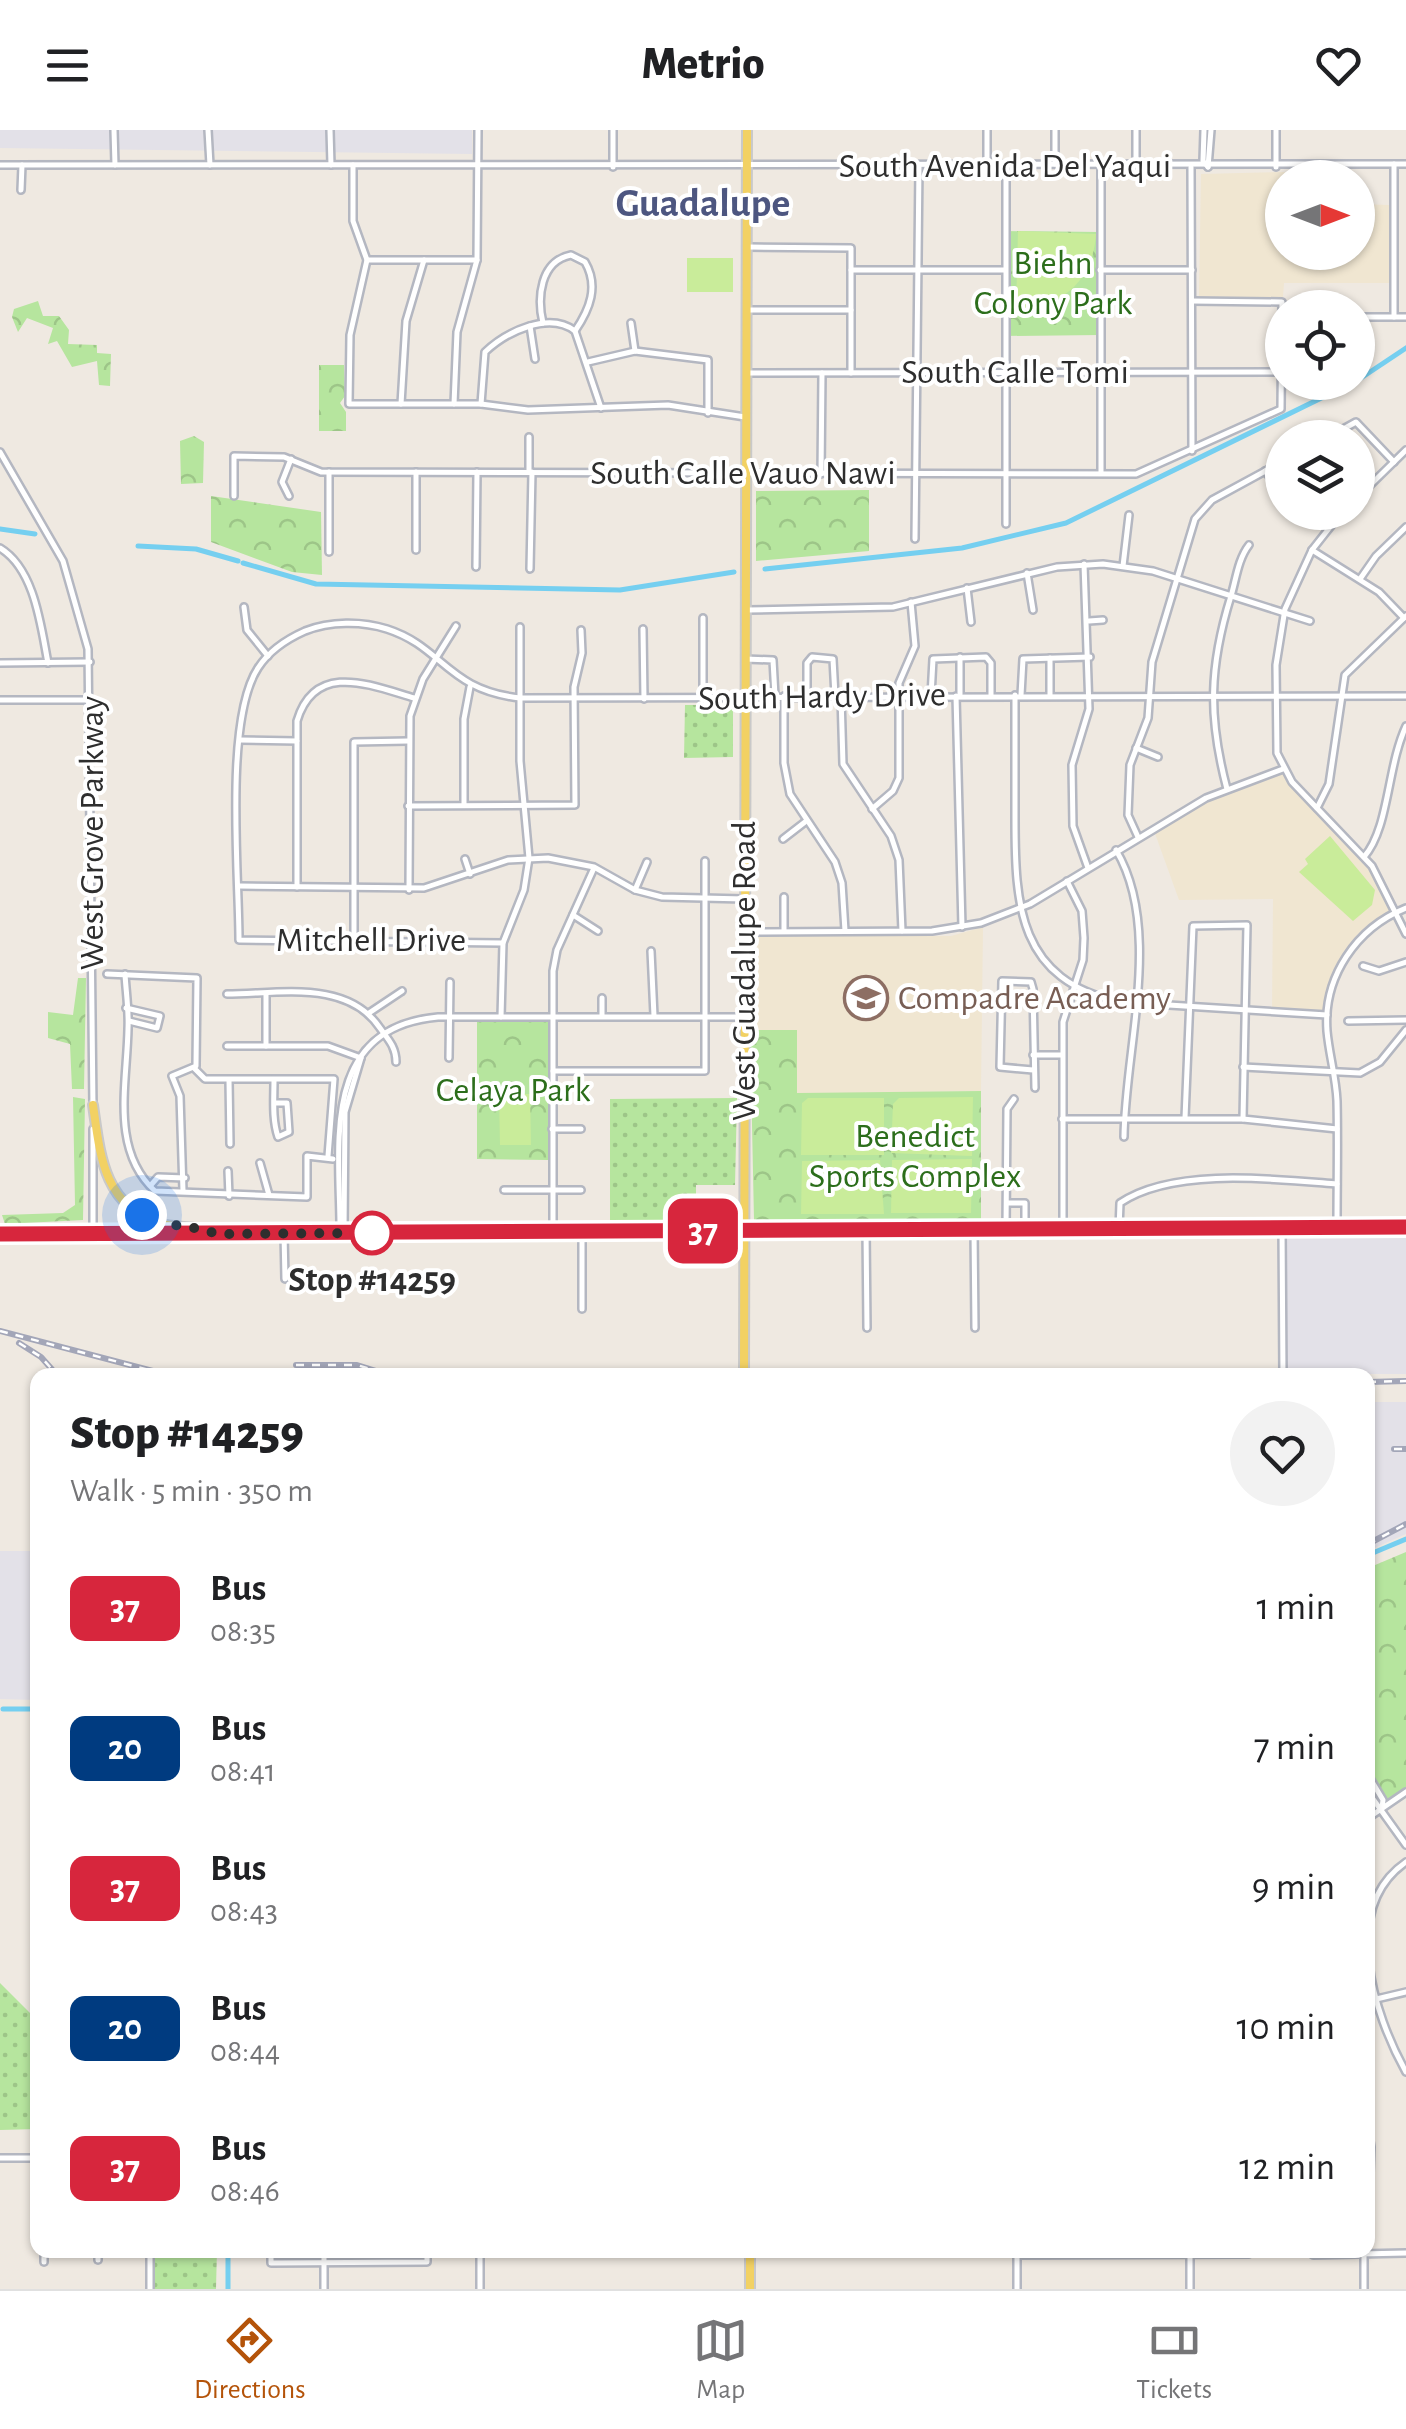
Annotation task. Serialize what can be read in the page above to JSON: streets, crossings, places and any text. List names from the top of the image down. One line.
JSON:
{"streets":{"main road":["West Guadalupe Road"],"street":["South Avenida Del Yaqui","South Calle Tomi","South Calle Vauo Nawi","South Hardy Drive","West Grove Parkway","Mitchell Drive"]},"crossings":[["South Avenida Del Yaqui","West Guadalupe Road"],["South Calle Tomi","West Guadalupe Road"],["South Calle Vauo Nawi","West Guadalupe Road"],["South Hardy Drive","West Guadalupe Road"]],"districts":["Guadalupe"],"parks":["Biehn Colony Park","Celaya Park","Benedict Sports Complex"],"places":{"school or university":["Compadre Academy"],"other":["Stop #14259"]},"lines":["bus line 37"],"north":"right","page":{"header":"Metrio","on_map":"37","heading":["Stop #14259","Walk · 5 min · 350 m"],"list":[{"mark":"37","name":"Bus","note":"08:35","value":"1 min"},{"mark":"20","name":"Bus","note":"08:41","value":"7 min"},{"mark":"37","name":"Bus","note":"08:43","value":"9 min"},{"mark":"20","name":"Bus","note":"08:44","value":"10 min"},{"mark":"37","name":"Bus","note":"08:46","value":"12 min"}],"tabs":["Directions","Map","Tickets"]}}
